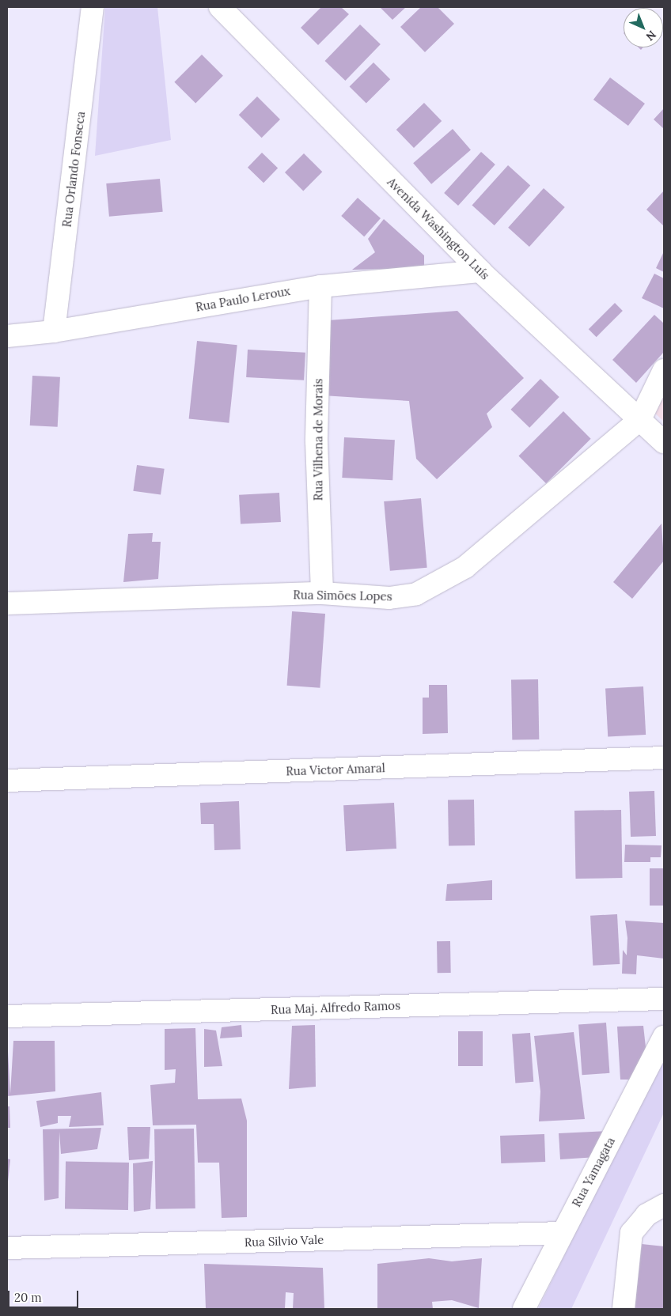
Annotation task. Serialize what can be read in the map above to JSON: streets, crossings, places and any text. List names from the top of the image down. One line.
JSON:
{"streets":{"street":["Rua Orlando Fonseca","Avenida Washington Luís","Rua Paulo Leroux","Rua Vilhena de Morais","Rua Simões Lopes","Rua Victor Amaral","Rua Maj. Alfredo Ramos","Rua Yamagata","Rua Silvio Vale"]},"crossings":[["Rua Orlando Fonseca","Rua Paulo Leroux"],["Avenida Washington Luís","Rua Paulo Leroux"],["Avenida Washington Luís","Rua Simões Lopes"],["Rua Paulo Leroux","Rua Vilhena de Morais"],["Rua Vilhena de Morais","Rua Simões Lopes"],["Rua Yamagata","Rua Silvio Vale"]],"scale_bar":"20 m","north":"bottom right"}
